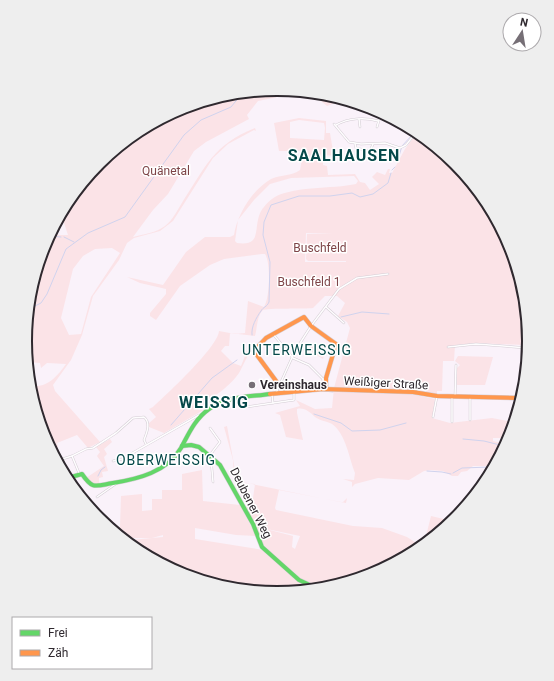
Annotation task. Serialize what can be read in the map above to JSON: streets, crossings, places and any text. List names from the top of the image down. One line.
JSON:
{"streets":{"street":["Weißiger Straße","Deubener Weg"]},"districts":["SAALHAUSEN","UNTERWEISSIG","WEISSIG","OBERWEISSIG"],"parks":["Quänetal","Buschfeld","Buschfeld 1"],"places":["Vereinshaus"],"legend":["Frei","Zäh"],"north":"top"}
